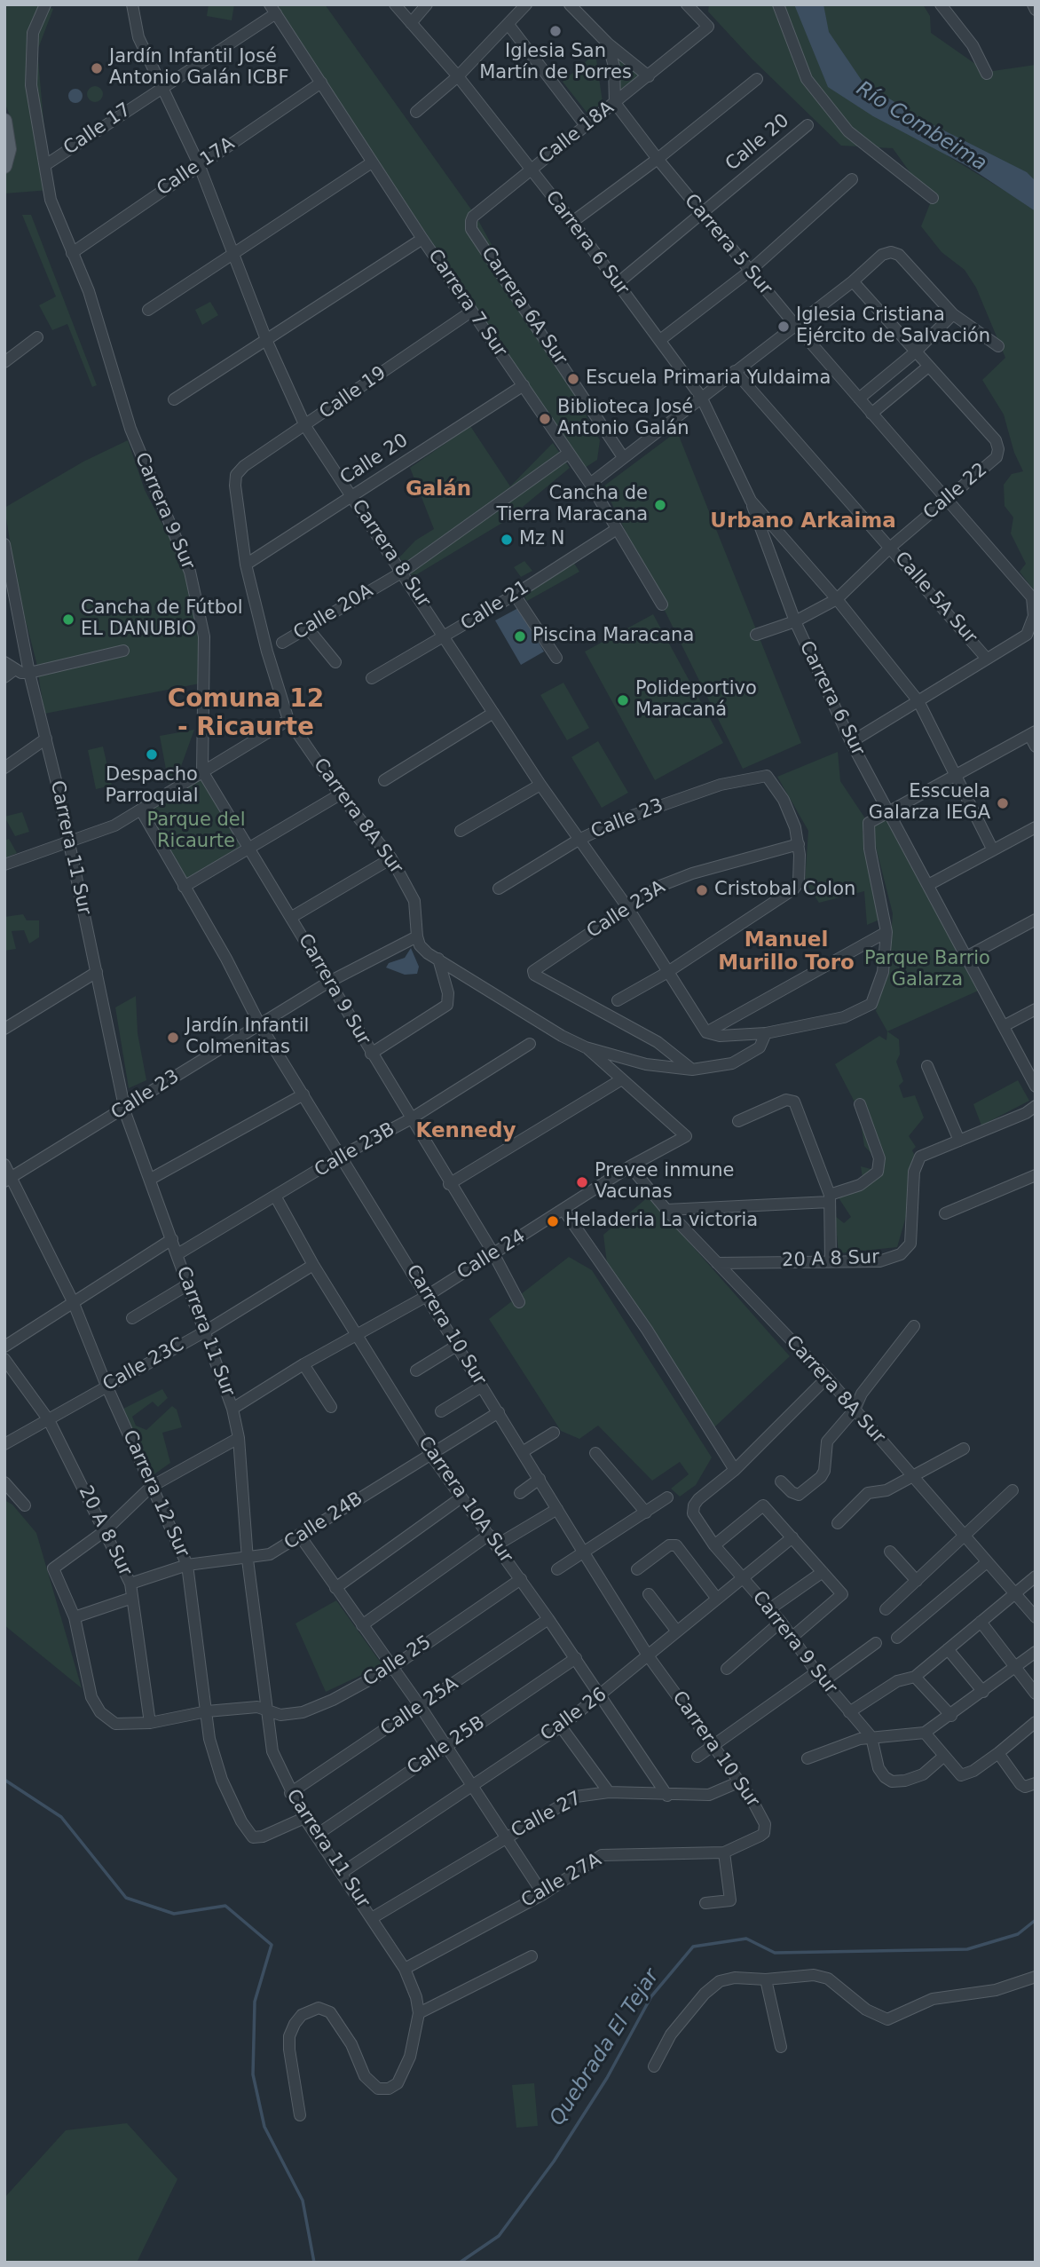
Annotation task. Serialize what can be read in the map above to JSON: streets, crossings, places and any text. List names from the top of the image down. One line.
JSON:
{"streets":{"street":["Calle 17","Calle 18A","Calle 20","Calle 17A","Carrera 6 Sur","Carrera 5 Sur","Carrera 7 Sur","Carrera 6A Sur","Calle 19","Calle 22","Carrera 9 Sur","Carrera 8 Sur","Calle 5A Sur","Calle 21","Calle 20A","Carrera 8A Sur","Calle 23","Carrera 11 Sur","Calle 23A","Calle 23B","Calle 24","20 A 8 Sur","Carrera 10 Sur","Calle 23C","Carrera 12 Sur","Carrera 10A Sur","Calle 24B","Calle 25","Calle 25A","Calle 26","Calle 25B","Calle 27","Calle 27A"]},"crossings":[["Calle 17","Carrera 7 Sur"],["Calle 17","Carrera 9 Sur"],["Calle 17","Carrera 8 Sur"],["Calle 18A","Carrera 6 Sur"],["Calle 18A","Carrera 5 Sur"],["Calle 18A","Carrera 6A Sur"],["Calle 20","Carrera 6 Sur"],["Calle 20","Carrera 5 Sur"],["Calle 20","Carrera 7 Sur"],["Calle 20","Calle 19"],["Calle 20","Carrera 8 Sur"],["Calle 17A","Carrera 7 Sur"],["Calle 17A","Carrera 9 Sur"],["Calle 17A","Carrera 8 Sur"],["Carrera 6 Sur","Calle 22"],["Carrera 5 Sur","Calle 22"],["Carrera 5 Sur","Calle 5A Sur"],["Carrera 7 Sur","Calle 19"],["Carrera 7 Sur","Calle 21"],["Carrera 7 Sur","Calle 20A"],["Calle 19","Carrera 8 Sur"],["Calle 22","Calle 5A Sur"],["Carrera 9 Sur","Calle 23"],["Carrera 9 Sur","Calle 23B"],["Carrera 9 Sur","Calle 24"],["Carrera 9 Sur","Calle 26"],["Carrera 8 Sur","Calle 21"],["Carrera 8 Sur","Calle 20A"],["Carrera 8 Sur","Calle 23"],["Carrera 8 Sur","Calle 23A"],["Carrera 8A Sur","Calle 23"],["Carrera 8A Sur","Calle 24"],["Carrera 8A Sur","20 A 8 Sur"],["Calle 23","Carrera 11 Sur"],["Calle 23","Calle 23A"],["Calle 23","Carrera 10 Sur"],["Calle 23","Carrera 12 Sur"],["Carrera 11 Sur","Calle 23B"],["Carrera 11 Sur","Calle 24"],["Carrera 11 Sur","Calle 23C"],["Carrera 11 Sur","Carrera 12 Sur"],["Carrera 11 Sur","Calle 24B"],["Carrera 11 Sur","Calle 25"],["Carrera 11 Sur","Calle 25A"],["Carrera 11 Sur","Calle 26"],["Carrera 11 Sur","Calle 25B"],["Carrera 11 Sur","Calle 27"],["Carrera 11 Sur","Calle 27A"],["Calle 23B","Carrera 10 Sur"],["Calle 23B","Carrera 10A Sur"],["Calle 24","Carrera 10 Sur"],["Calle 24","Carrera 10A Sur"],["20 A 8 Sur","Calle 23C"],["20 A 8 Sur","Calle 24B"],["Carrera 10 Sur","Calle 24B"],["Carrera 10 Sur","Calle 26"],["Carrera 10 Sur","Calle 27"],["Carrera 10 Sur","Calle 27A"],["Calle 23C","Carrera 12 Sur"],["Calle 23C","Carrera 10A Sur"],["Carrera 12 Sur","Calle 24B"],["Carrera 10A Sur","Calle 24B"],["Carrera 10A Sur","Calle 25"],["Carrera 10A Sur","Calle 25A"],["Carrera 10A Sur","Calle 26"],["Carrera 10A Sur","Calle 25B"],["Carrera 10A Sur","Calle 27"]],"districts":["Galán","Urbano Arkaima","Comuna 12 - Ricaurte","Manuel Murillo Toro","Kennedy"],"water":["Río Combeima","Quebrada El Tejar"],"parks":["Parque del Ricaurte","Parque Barrio Galarza"],"places":["Iglesia San Martín de Porres","Jardín Infantil José Antonio Galán ICBF","Iglesia Cristiana Ejército de Salvación","Escuela Primaria Yuldaima","Biblioteca José Antonio Galán","Cancha de Tierra Maracana","Mz N","Cancha de Fútbol EL DANUBIO","Piscina Maracana","Polideportivo Maracaná","Despacho Parroquial","Esscuela Galarza IEGA","Cristobal Colon","Jardín Infantil Colmenitas","Prevee inmune Vacunas","Heladeria La victoria"]}
